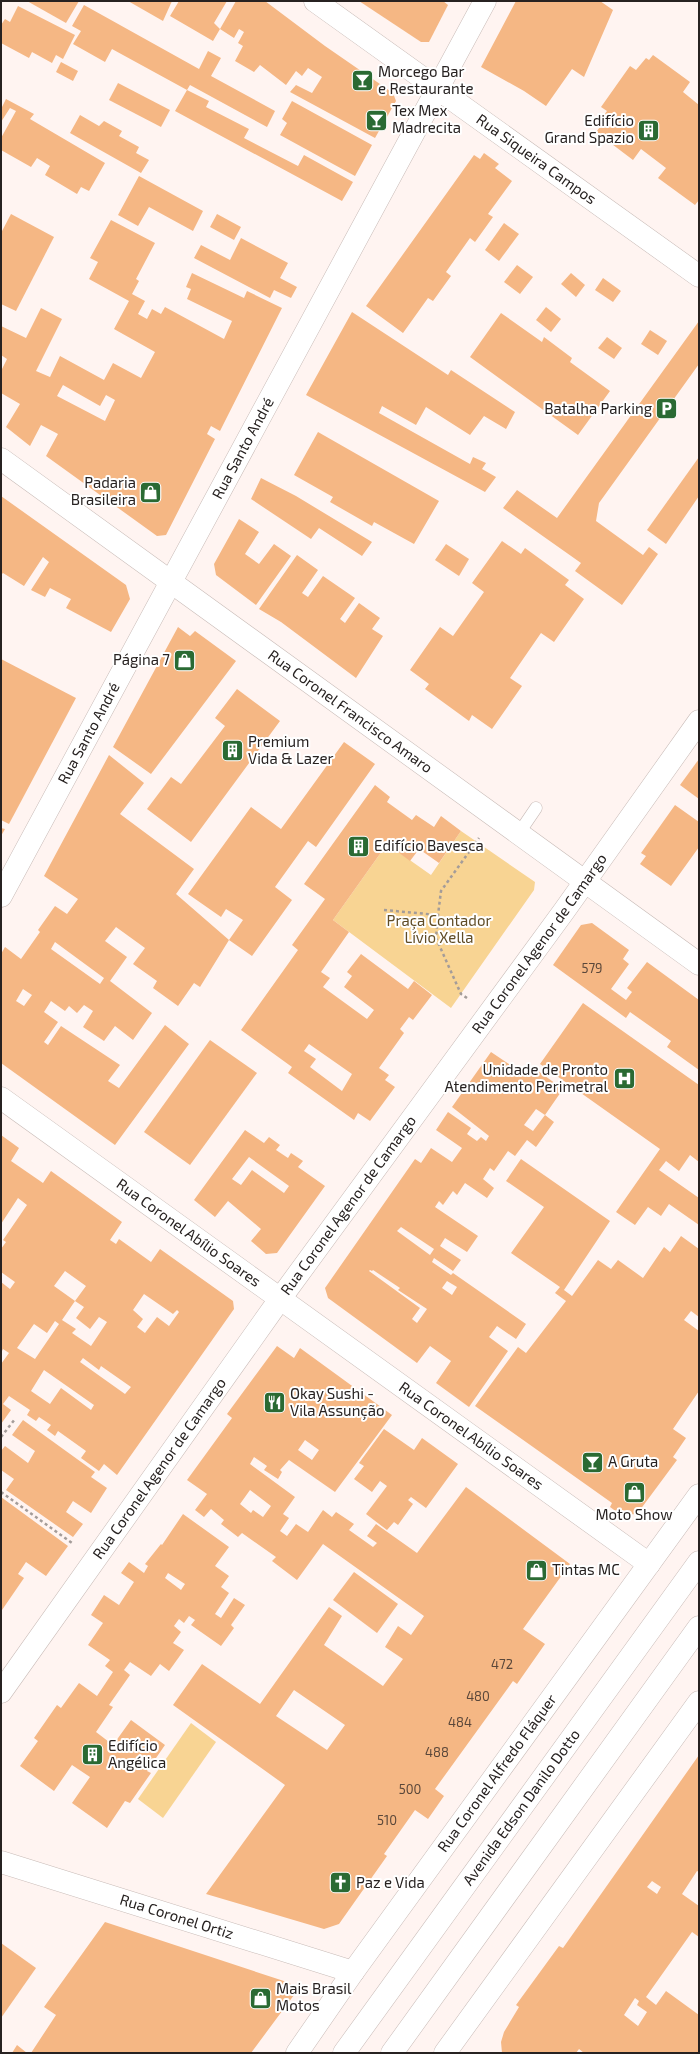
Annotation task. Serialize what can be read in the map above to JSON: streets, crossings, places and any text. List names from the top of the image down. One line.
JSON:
{"streets":{"main road":["Rua Siqueira Campos","Rua Santo André","Rua Coronel Francisco Amaro","Rua Coronel Agenor de Camargo","Rua Coronel Abílio Soares","Rua Coronel Alfredo Fláquer","Avenida Edson Danilo Dotto","Rua Coronel Ortiz"]},"crossings":[["Rua Siqueira Campos","Rua Santo André"],["Rua Santo André","Rua Coronel Francisco Amaro"],["Rua Coronel Francisco Amaro","Rua Coronel Agenor de Camargo"],["Rua Coronel Agenor de Camargo","Rua Coronel Abílio Soares"],["Rua Coronel Abílio Soares","Rua Coronel Alfredo Fláquer"],["Rua Coronel Alfredo Fláquer","Rua Coronel Ortiz"]],"parks":["Praça Contador Lívio Xella"],"places":{"bar":["Morcego Bar e Restaurante","Tex Mex Madrecita","A Gruta"],"building":["Edifício Grand Spazio","Premium Vida & Lazer","Edifício Bavesca","Edifício Angélica"],"parking":["Batalha Parking"],"shop":["Padaria Brasileira","Página 7","Moto Show","Tintas MC","Mais Brasil Motos"],"hospital":["Unidade de Pronto Atendimento Perimetral"],"restaurant":["Okay Sushi - Vila Assunção"],"church":["Paz e Vida"]},"house_numbers":["579","472","480","484","488","500","510"]}
